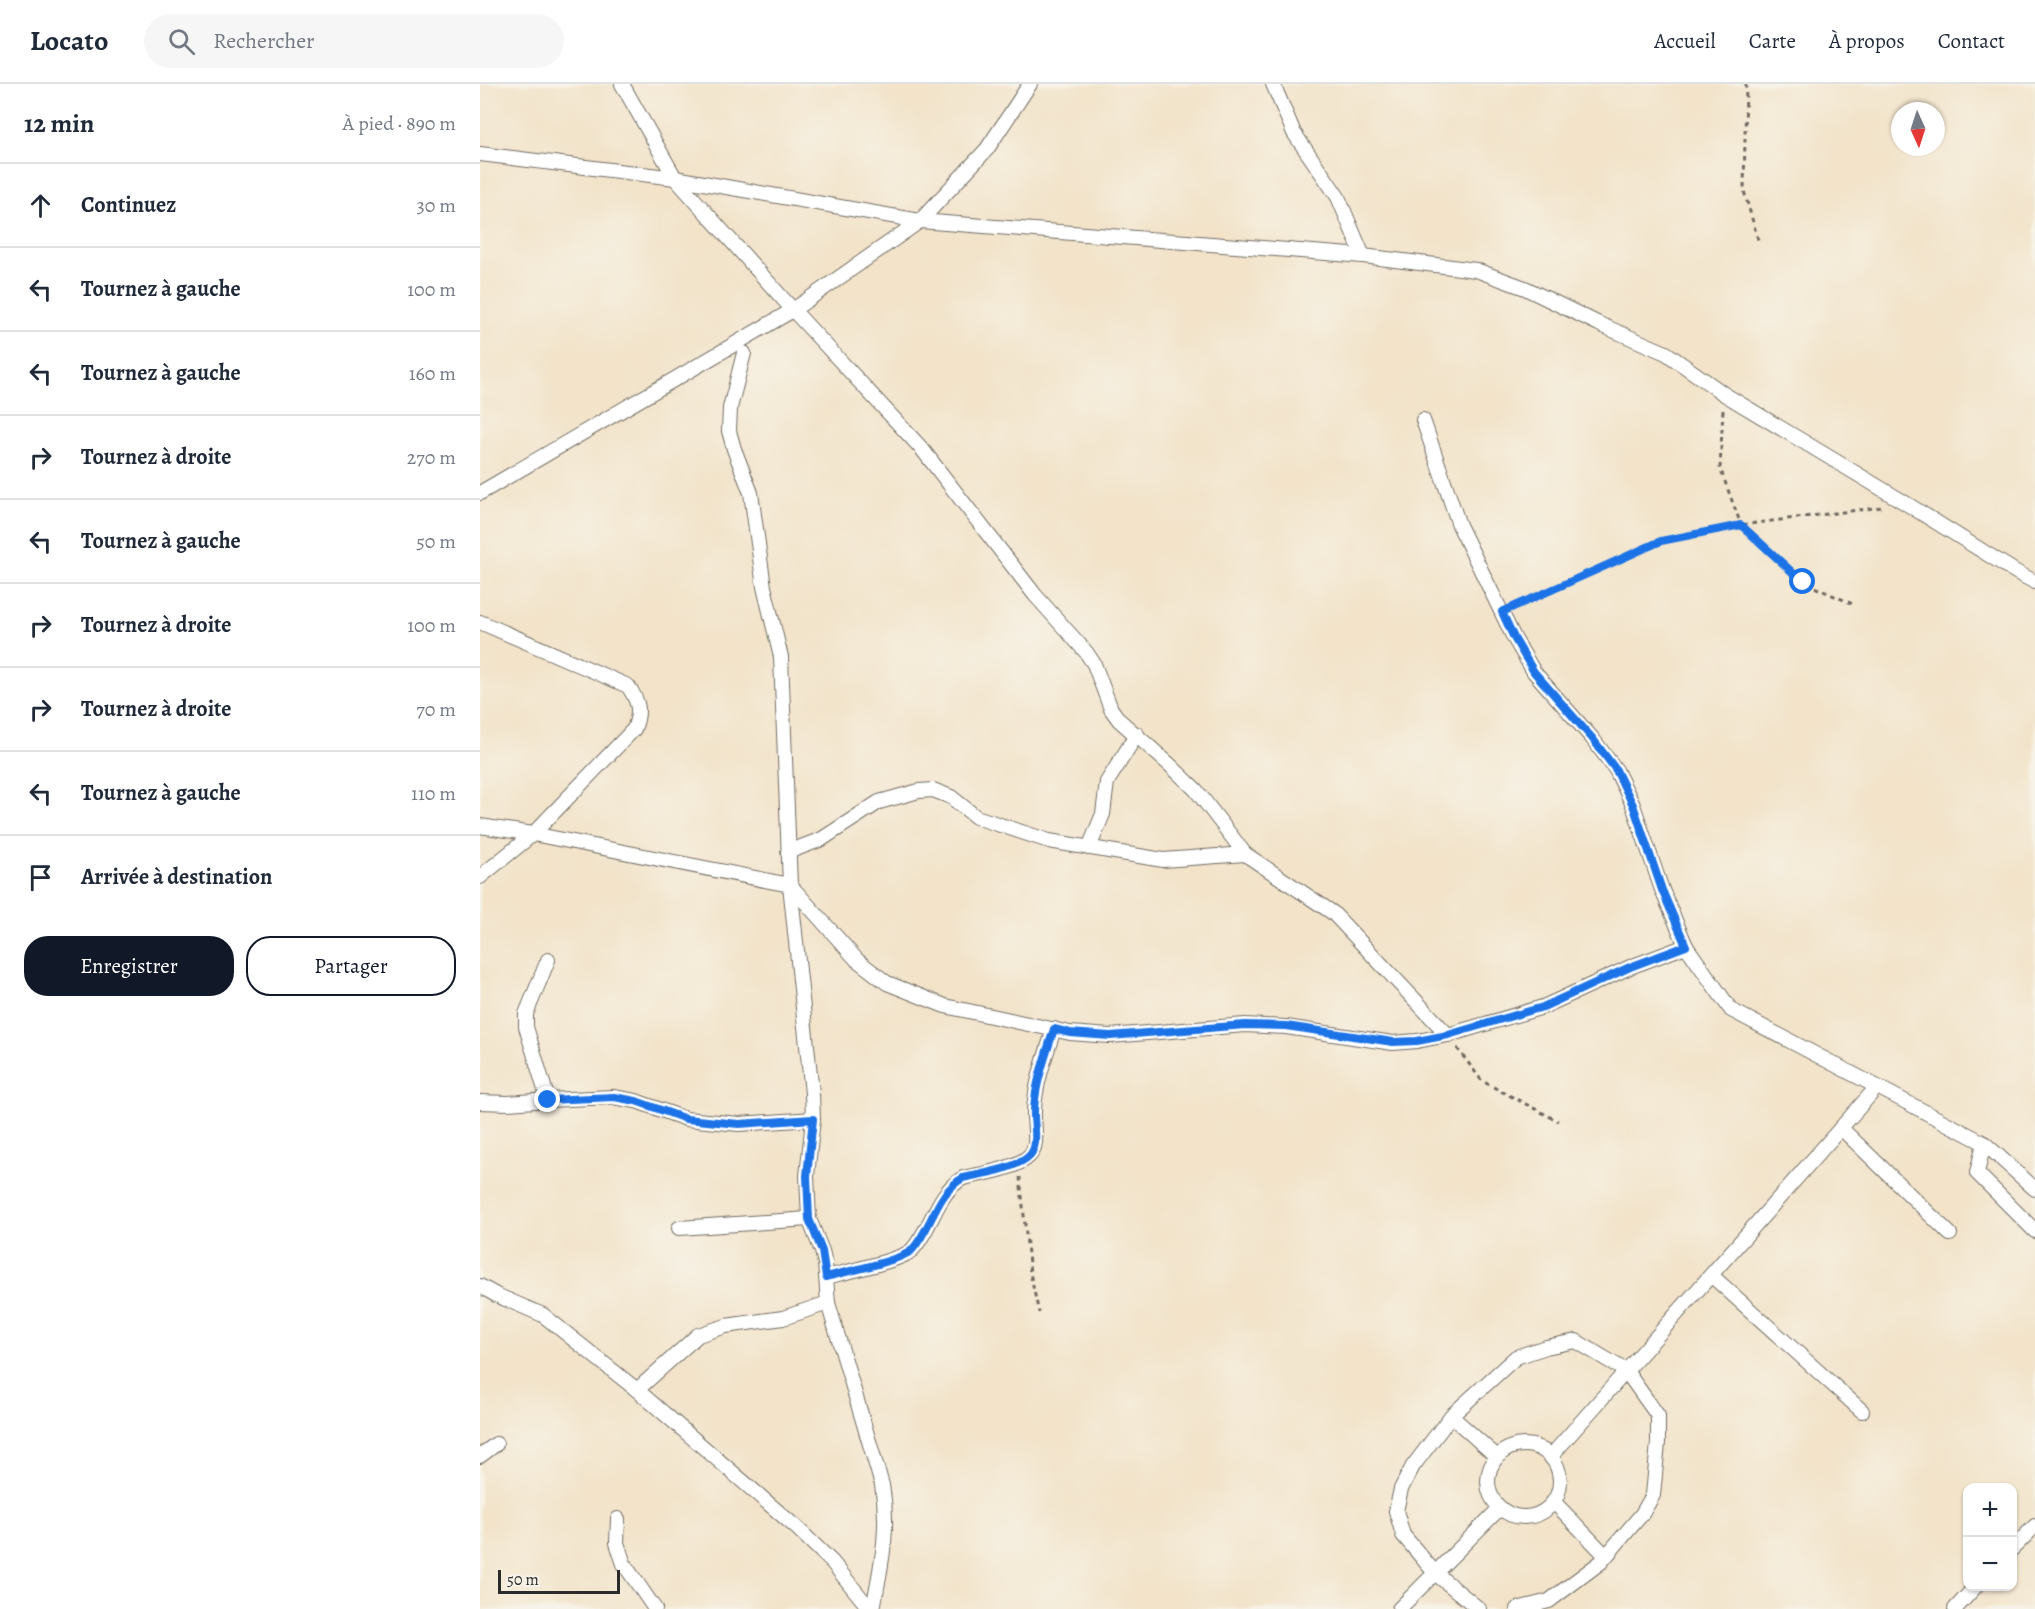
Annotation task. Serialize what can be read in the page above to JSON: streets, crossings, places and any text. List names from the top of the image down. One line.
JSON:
{"scale_bar":"50 m","north":"bottom","page":{"header":"Locato","search":"Rechercher","nav":["Accueil","Carte","À propos","Contact"],"heading":["12 min","À pied · 890 m"],"list":[["Continuez","30 m"],["Tournez à gauche","100 m"],["Tournez à gauche","160 m"],["Tournez à droite","270 m"],["Tournez à gauche","50 m"],["Tournez à droite","100 m"],["Tournez à droite","70 m"],["Tournez à gauche","110 m"],"Arrivée à destination"],"buttons":["Enregistrer","Partager"],"map_buttons":["+","−"],"scale":"50 m"}}
